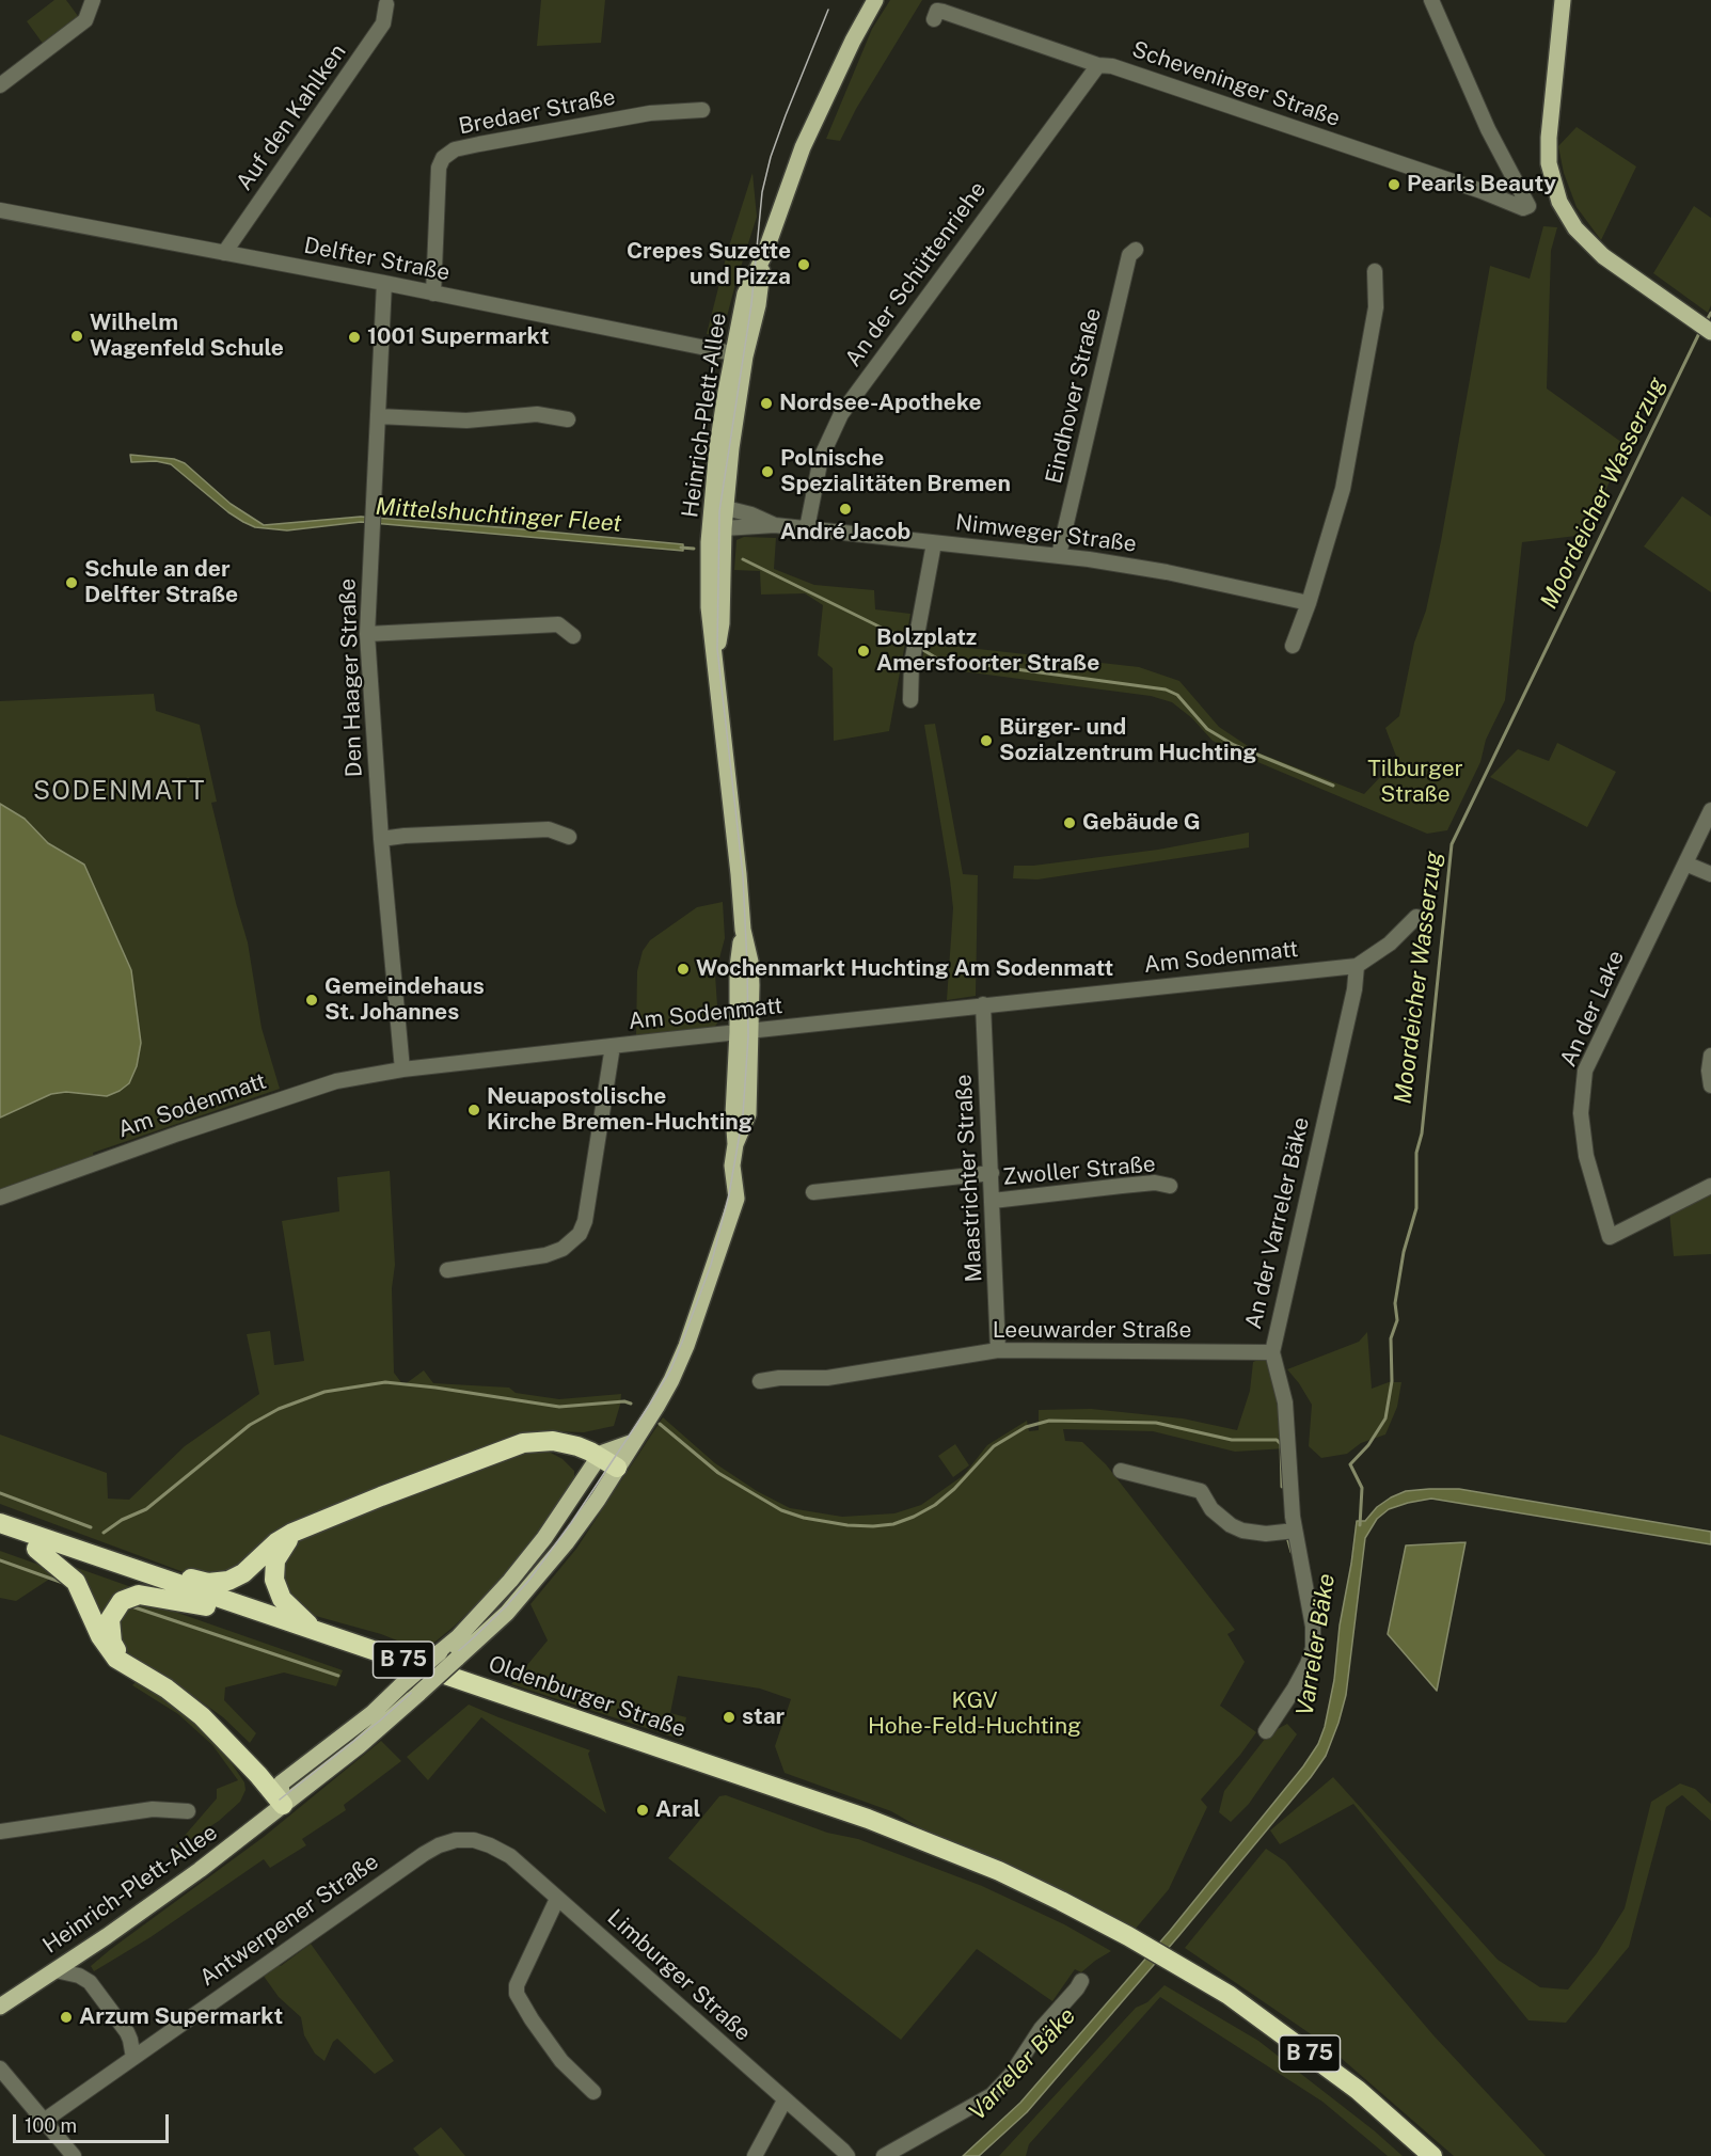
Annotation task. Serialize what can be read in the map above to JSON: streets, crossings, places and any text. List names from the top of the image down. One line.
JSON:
{"streets":{"highway":["B 75","Oldenburger Straße"],"main road":["Heinrich-Plett-Allee"],"street":["Scheveninger Straße","Bredaer Straße","Auf den Kahlken","Delfter Straße","An der Schüttenriehe","Eindhover Straße","Nimweger Straße","Den Haager Straße","Am Sodenmatt","An der Lake","Zwoller Straße","Maastrichter Straße","An der Varreler Bäke","Leeuwarder Straße","Antwerpener Straße","Limburger Straße"]},"crossings":[["Scheveninger Straße","An der Schüttenriehe"],["Bredaer Straße","Delfter Straße"],["Auf den Kahlken","Delfter Straße"],["Delfter Straße","Heinrich-Plett-Allee"],["Delfter Straße","Den Haager Straße"],["An der Schüttenriehe","Nimweger Straße"],["Eindhover Straße","Nimweger Straße"],["Heinrich-Plett-Allee","Nimweger Straße"],["Heinrich-Plett-Allee","Am Sodenmatt"],["Den Haager Straße","Am Sodenmatt"],["Am Sodenmatt","Maastrichter Straße"],["Am Sodenmatt","An der Varreler Bäke"],["Zwoller Straße","Maastrichter Straße"],["Maastrichter Straße","Leeuwarder Straße"],["An der Varreler Bäke","Leeuwarder Straße"],["B 75","Oldenburger Straße"],["Antwerpener Straße","Limburger Straße"]],"districts":["SODENMATT"],"water":["Moordeicher Wasserzug","Mittelshuchtinger Fleet","Varreler Bäke"],"parks":["Tilburger Straße","KGV Hohe-Feld-Huchting"],"places":["Pearls Beauty","Crepes Suzette und Pizza","Wilhelm Wagenfeld Schule","1001 Supermarkt","Nordsee-Apotheke","Polnische Spezialitäten Bremen","André Jacob","Schule an der Delfter Straße","Bolzplatz Amersfoorter Straße","Bürger- und Sozialzentrum Huchting","Gebäude G","Wochenmarkt Huchting Am Sodenmatt","Gemeindehaus St. Johannes","Neuapostolische Kirche Bremen-Huchting","star","Aral","Arzum Supermarkt"],"scale_bar":"100 m"}
